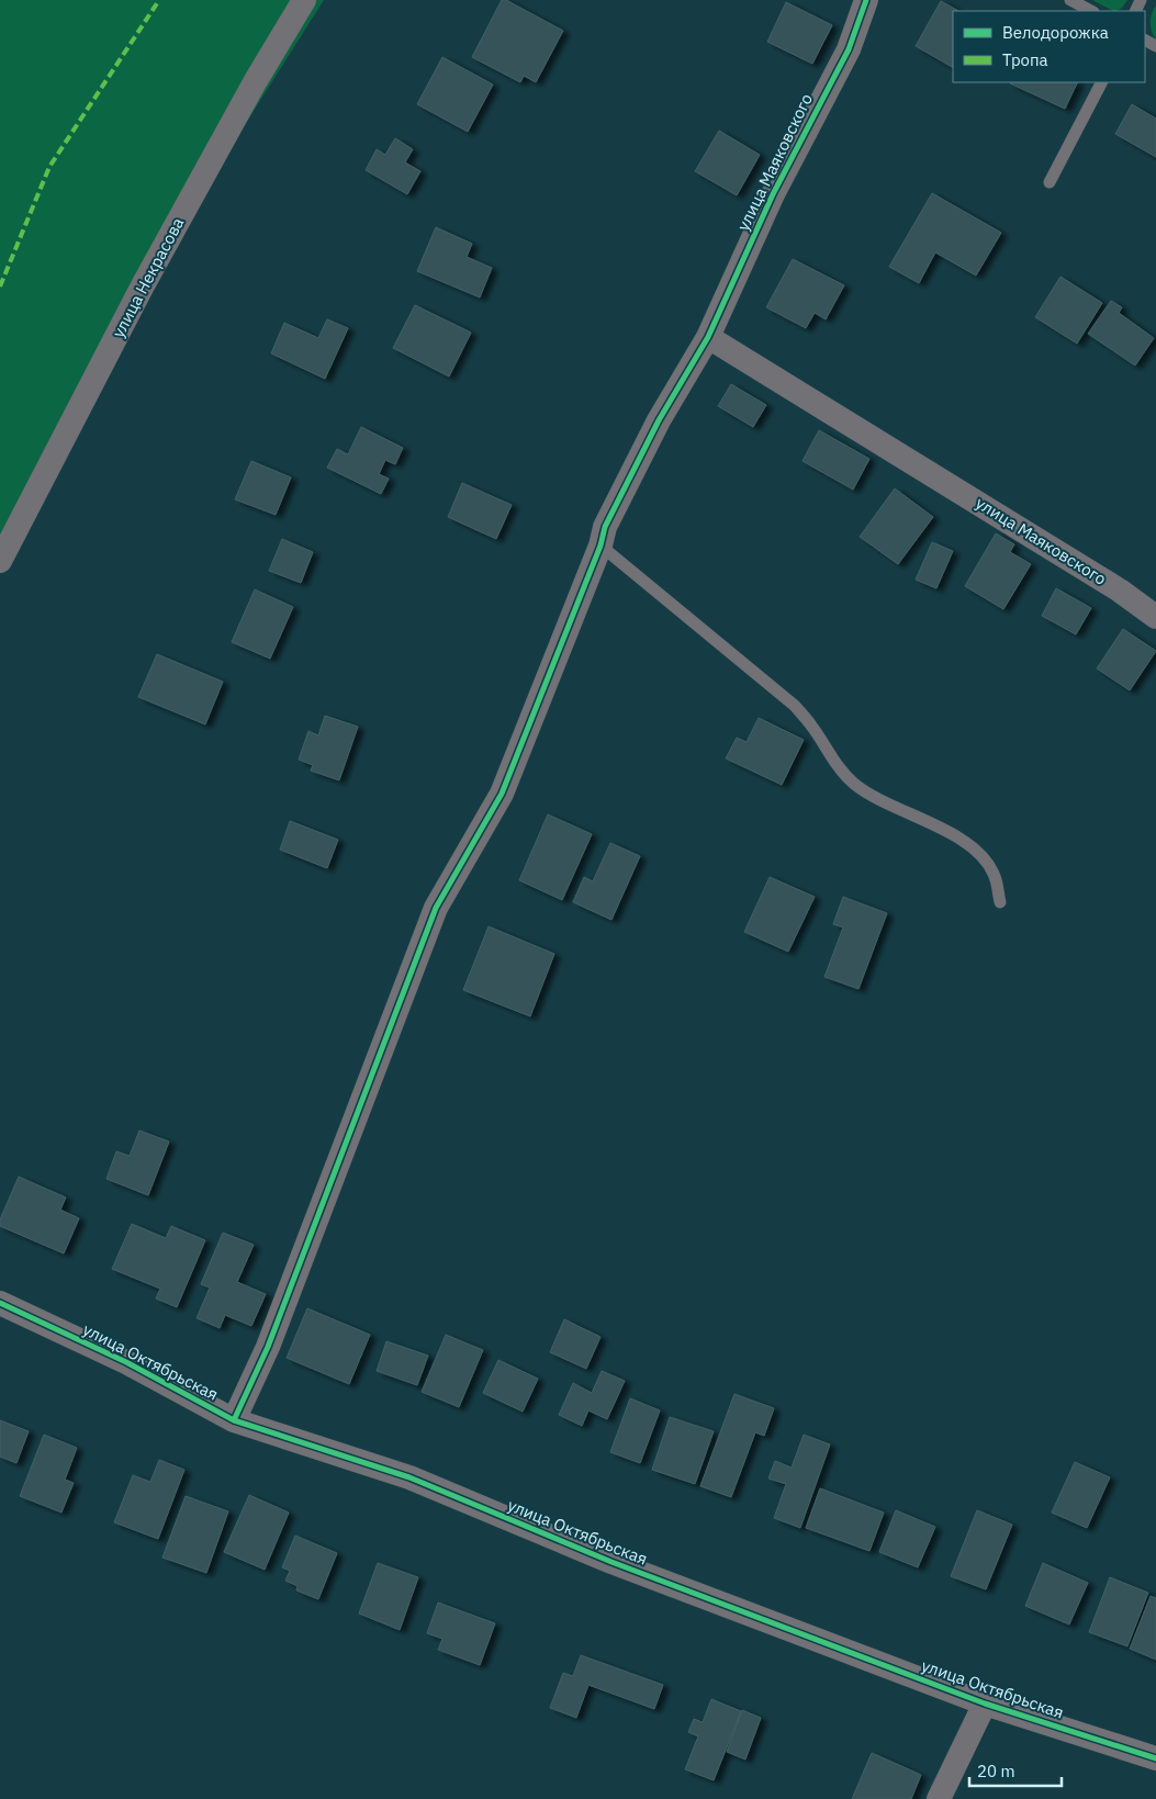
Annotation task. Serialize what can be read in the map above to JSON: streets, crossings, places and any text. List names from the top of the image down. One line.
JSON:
{"streets":{"street":["улица Маяковского","улица Некрасова","улица Октябрьская"]},"legend":["Велодорожка","Тропа"],"scale_bar":"20 m"}
